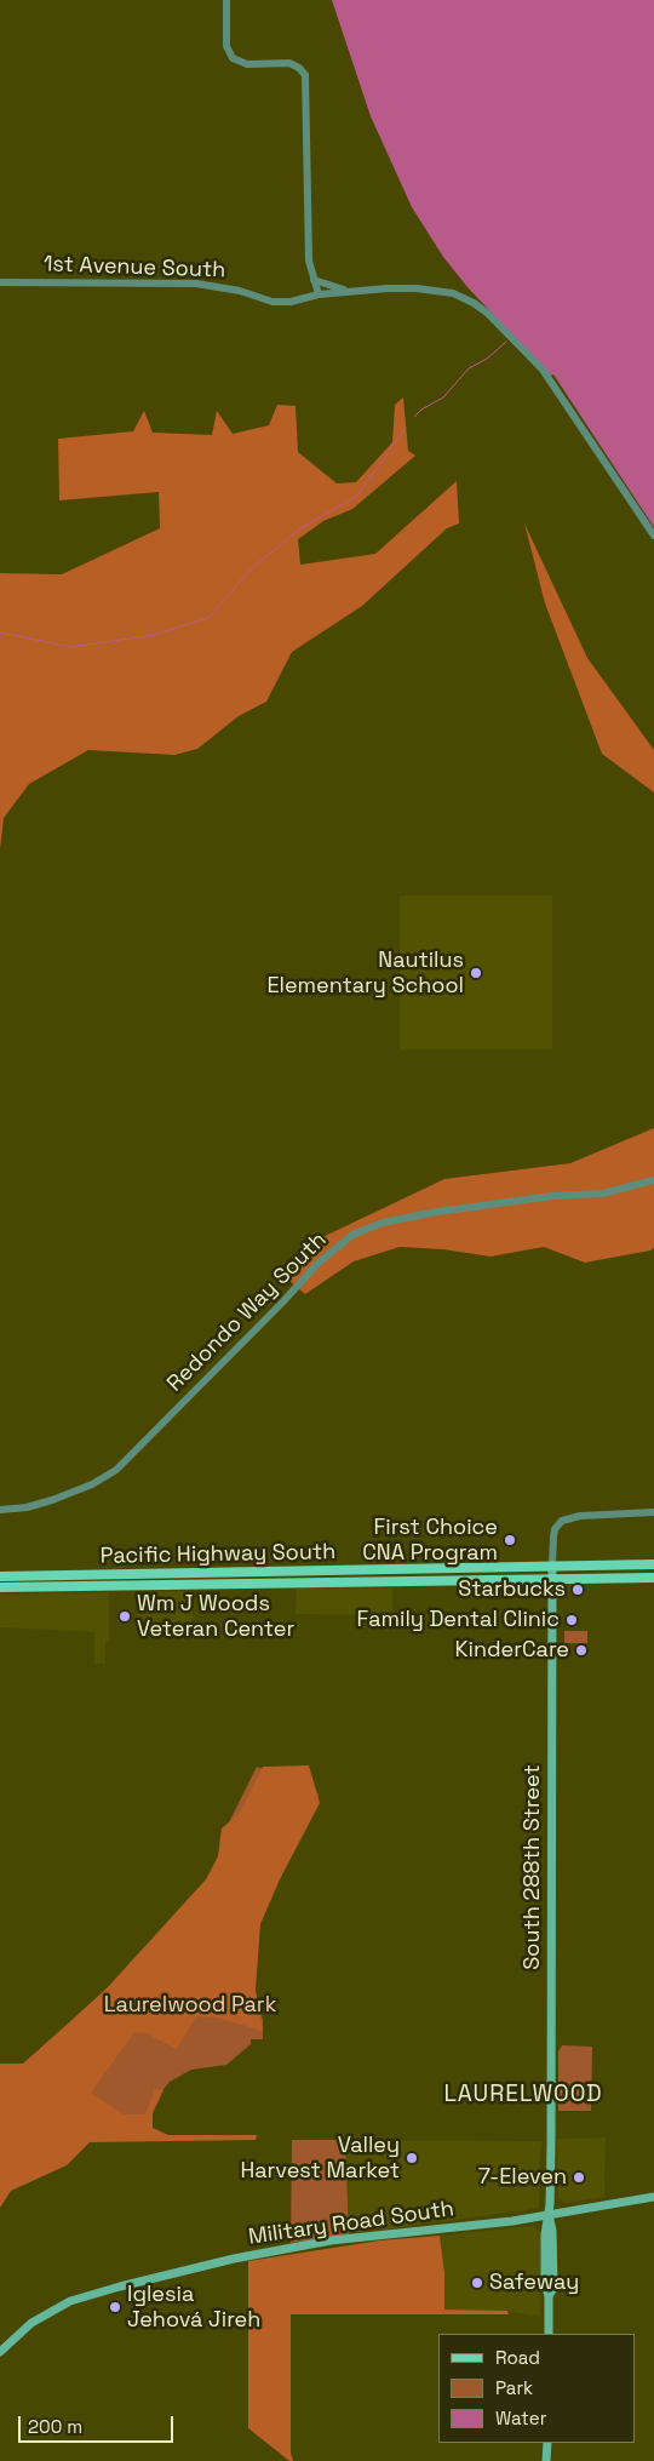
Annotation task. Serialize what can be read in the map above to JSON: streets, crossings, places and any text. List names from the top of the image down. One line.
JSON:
{"streets":{"main road":["Pacific Highway South","South 288th Street","Military Road South"],"street":["1st Avenue South","Redondo Way South"]},"crossings":[["Pacific Highway South","South 288th Street"],["South 288th Street","Military Road South"]],"districts":["LAURELWOOD"],"parks":["Laurelwood Park"],"places":["Nautilus Elementary School","First Choice CNA Program","Starbucks","Wm J Woods Veteran Center","Family Dental Clinic","KinderCare","Valley Harvest Market","7-Eleven","Safeway","Iglesia Jehová Jireh"],"legend":["Road","Park","Water"],"scale_bar":"200 m"}
